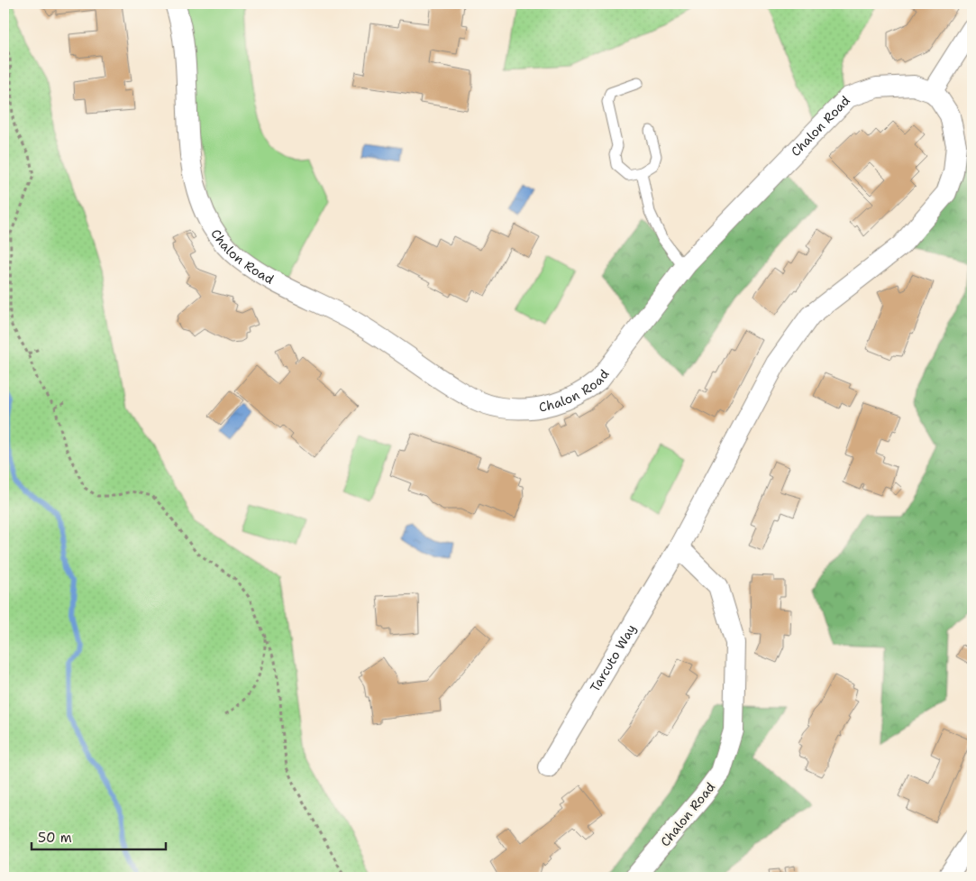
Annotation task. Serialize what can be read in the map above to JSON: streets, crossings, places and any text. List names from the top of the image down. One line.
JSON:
{"streets":{"street":["Chalon Road","Tarcuto Way"]},"crossings":[["Chalon Road","Tarcuto Way"]],"scale_bar":"50 m"}
